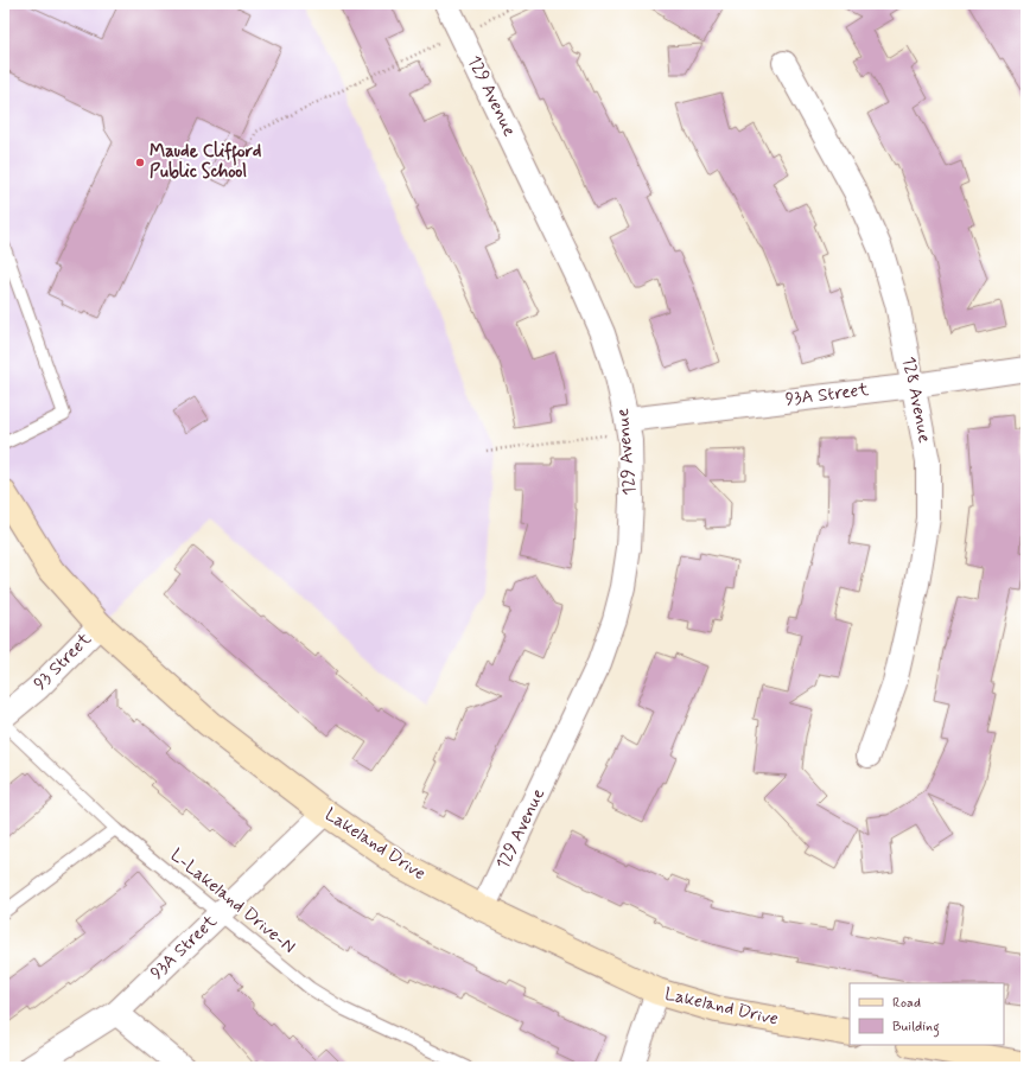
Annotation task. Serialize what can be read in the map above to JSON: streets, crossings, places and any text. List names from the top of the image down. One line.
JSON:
{"streets":{"street":["129 Avenue","93A Street","128 Avenue","93 Street","Lakeland Drive"],"lane":["L-Lakeland Drive-N"]},"crossings":[["129 Avenue","93A Street"],["129 Avenue","Lakeland Drive"],["93A Street","128 Avenue"],["93A Street","Lakeland Drive"],["93A Street","L-Lakeland Drive-N"],["93 Street","Lakeland Drive"]],"places":["Maude Clifford Public School"],"legend":["Road","Building"]}
